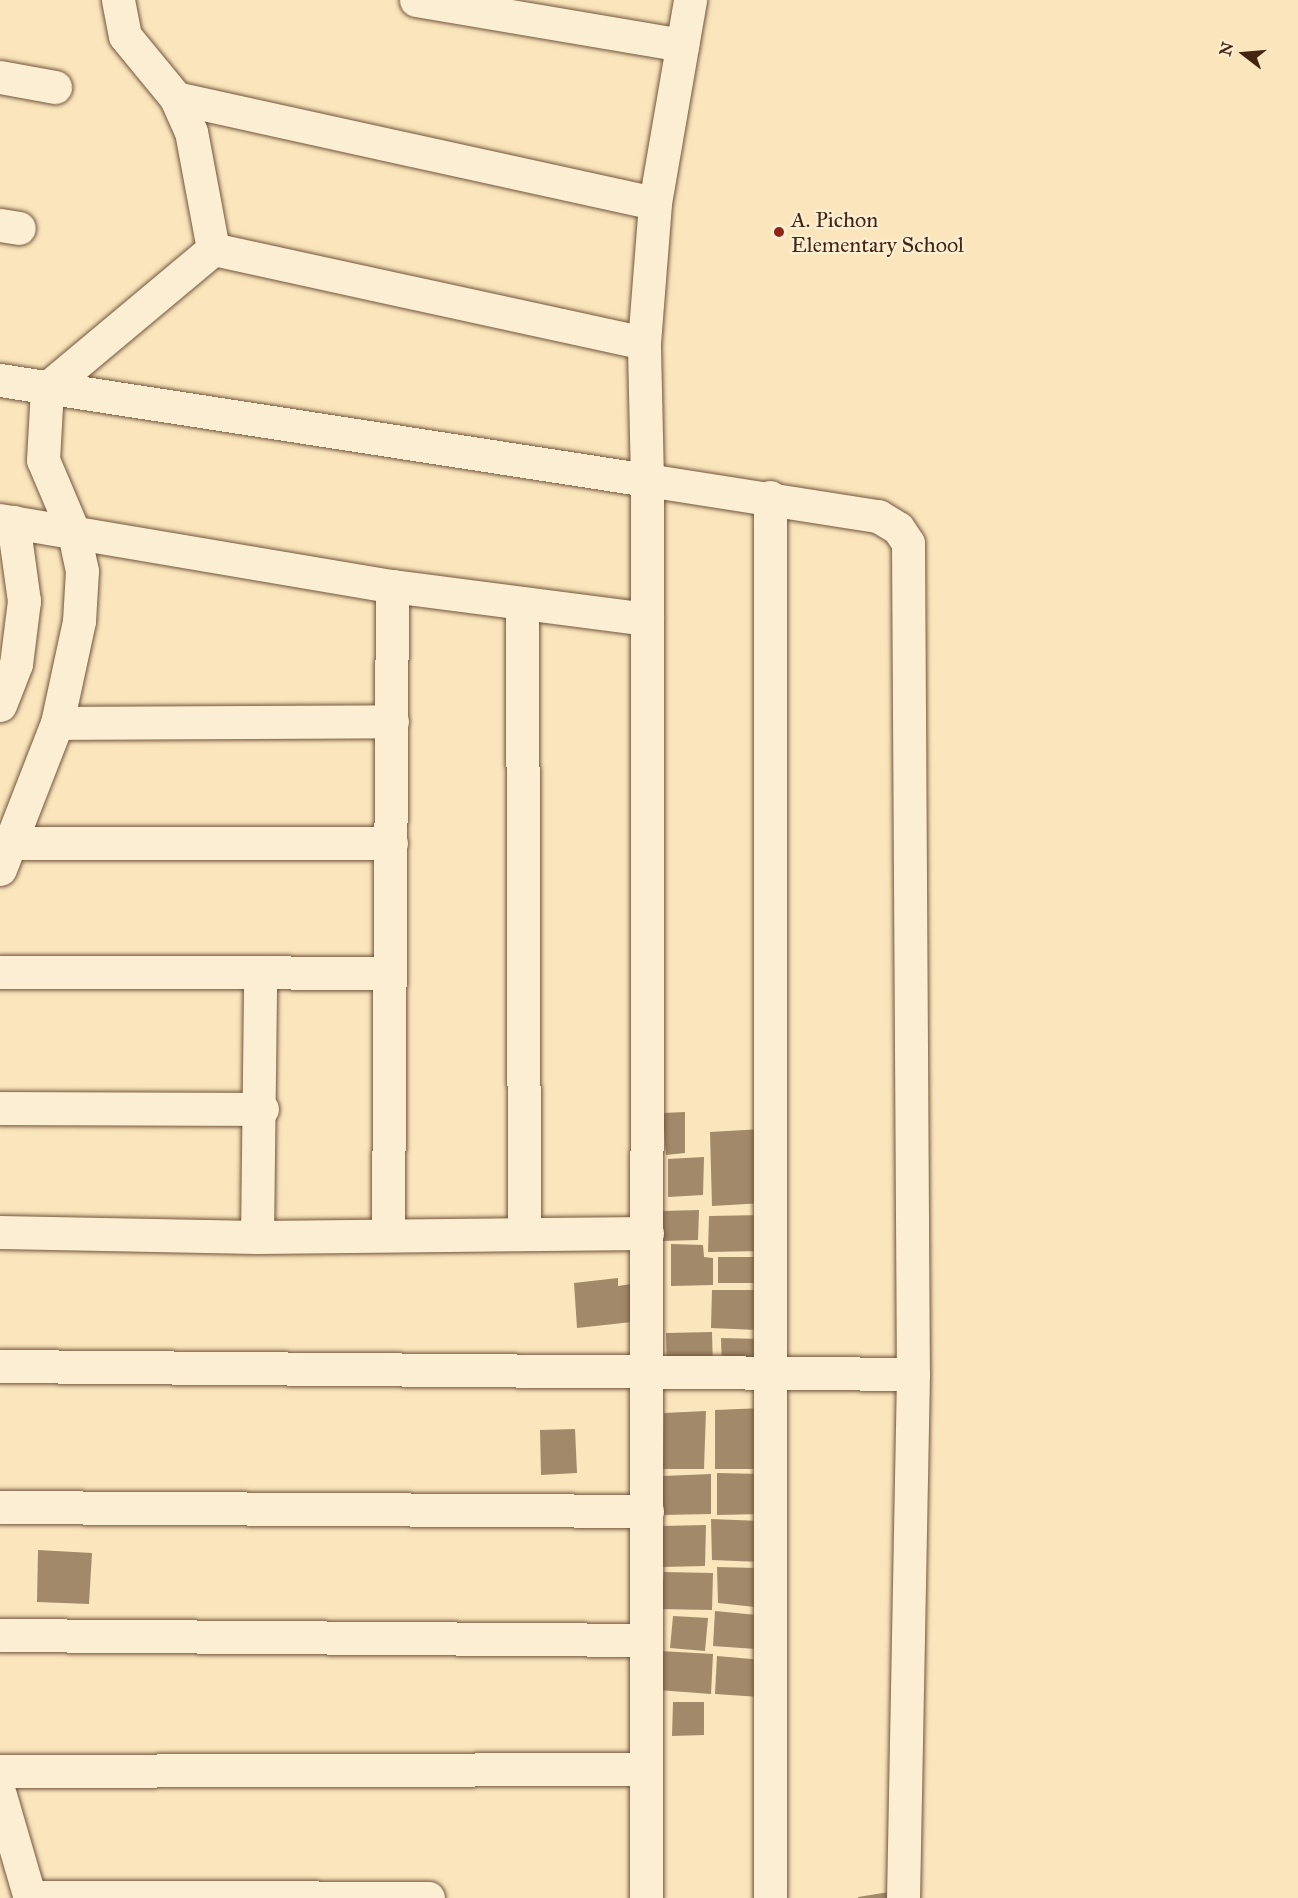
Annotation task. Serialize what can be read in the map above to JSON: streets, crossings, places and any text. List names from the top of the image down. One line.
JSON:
{"places":["A. Pichon Elementary School"],"north":"left"}
